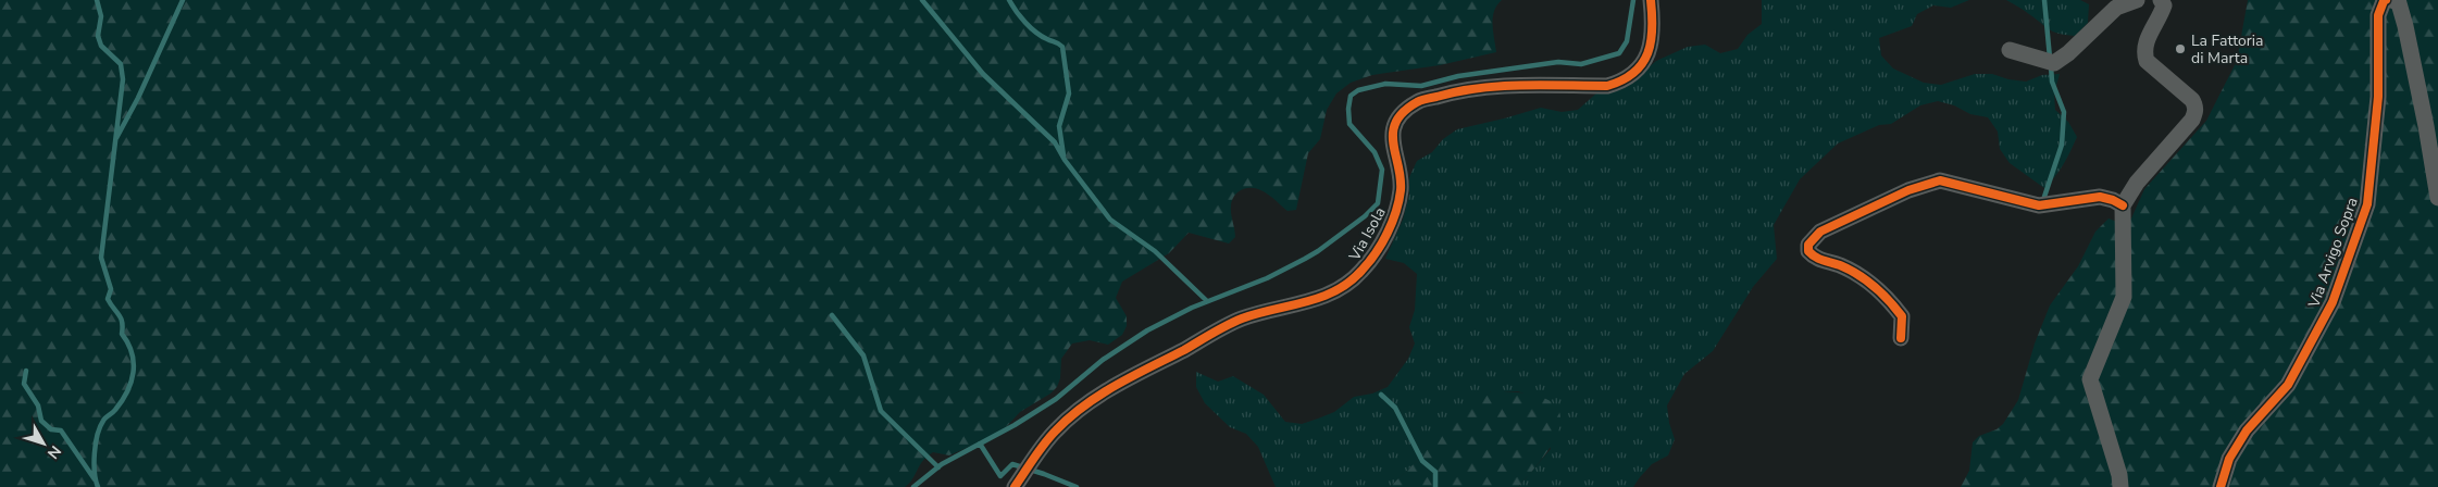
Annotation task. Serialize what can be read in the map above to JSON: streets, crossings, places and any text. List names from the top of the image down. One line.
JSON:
{"streets":{"street":["Via Isola","Via Arvigo Sopra"]},"places":["La Fattoria di Marta"],"north":"bottom right"}
